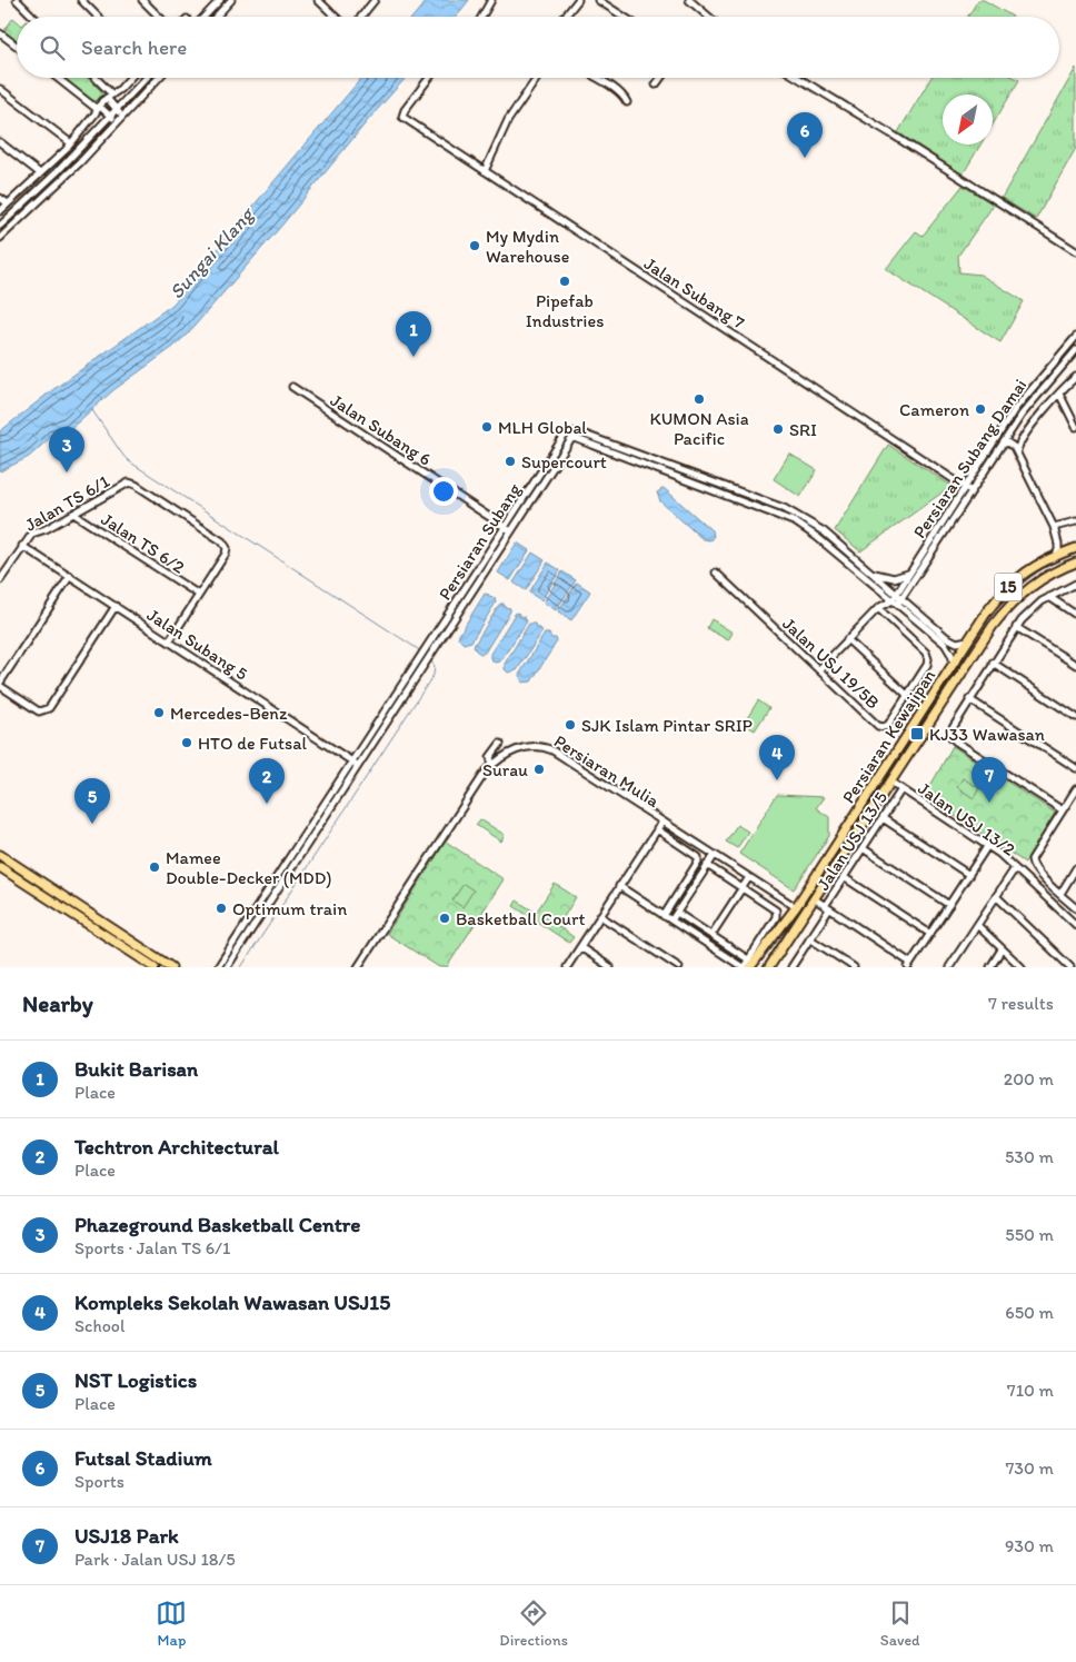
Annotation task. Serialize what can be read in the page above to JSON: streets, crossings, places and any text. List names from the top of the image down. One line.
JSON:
{"streets":{"main road":["15","Persiaran Kewajipan"],"street":["Jalan Subang 7","Jalan Subang 6","Persiaran Subang Damai","Jalan TS 6/1","Persiaran Subang","Jalan TS 6/2","Jalan Subang 5","Jalan USJ 19/5B","Persiaran Mulia","Jalan USJ 13/2","Jalan USJ 13/5"]},"crossings":[["Jalan Subang 7","Persiaran Subang Damai"],["Jalan Subang 6","Persiaran Subang"],["Persiaran Subang Damai","Persiaran Subang"],["Jalan TS 6/1","Jalan TS 6/2"],["Jalan TS 6/1","Jalan Subang 5"],["Persiaran Subang","Jalan Subang 5"],["Persiaran Subang","Persiaran Kewajipan"],["Persiaran Kewajipan","Persiaran Mulia"],["Persiaran Kewajipan","Jalan USJ 13/2"],["Jalan USJ 13/2","Jalan USJ 13/5"]],"water":["Sungai Klang"],"places":{"other":["My Mydin Warehouse","Pipefab Industries","KUMON Asia Pacific","Cameron","MLH Global","SRI","Supercourt","Mercedes-Benz","SJK Islam Pintar SRIP","HTO de Futsal","Surau","Mamee Double-Decker (MDD)","Optimum train","Basketball Court"],"transit":["KJ33 Wawasan"]},"north":"bottom left","page":{"search":"Search here","pins":["6","1","3","4","7","2","5"],"heading":["Nearby","7 results"],"list":[{"mark":"1","name":"Bukit Barisan","note":"Place","value":"200 m"},{"mark":"2","name":"Techtron Architectural","note":"Place","value":"530 m"},{"mark":"3","name":"Phazeground Basketball Centre","note":"Sports · Jalan TS 6/1","value":"550 m"},{"mark":"4","name":"Kompleks Sekolah Wawasan USJ15","note":"School","value":"650 m"},{"mark":"5","name":"NST Logistics","note":"Place","value":"710 m"},{"mark":"6","name":"Futsal Stadium","note":"Sports","value":"730 m"},{"mark":"7","name":"USJ18 Park","note":"Park · Jalan USJ 18/5","value":"930 m"}],"nav":["Map","Directions","Saved"]}}
